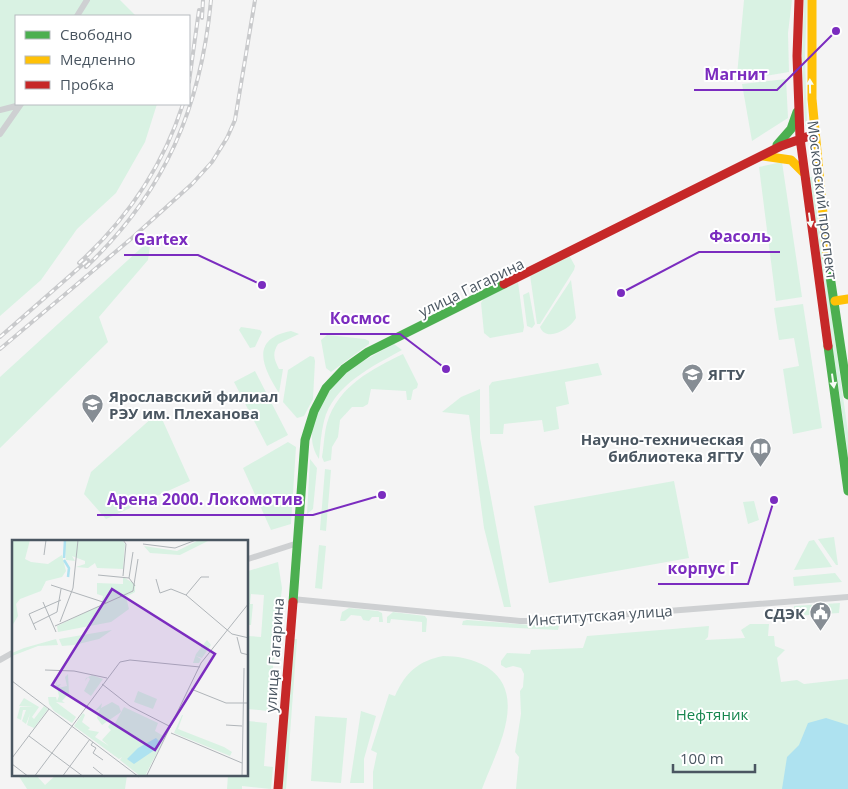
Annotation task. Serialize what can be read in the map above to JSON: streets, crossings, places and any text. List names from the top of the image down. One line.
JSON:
{"streets":{"main road":["Московский проспект","улица Гагарина"],"street":["Институтская улица"]},"crossings":[["Московский проспект","улица Гагарина"],["улица Гагарина","Институтская улица"]],"parks":["Нефтяник"],"places":{"other":["Магнит","Gartex","Фасоль","Космос","Арена 2000. Локомотив","корпус Г"],"school or university":["ЯГТУ","Ярославский филиал РЭУ им. Плеханова"],"library":["Научно-техническая библиотека ЯГТУ"],"public building":["СДЭК"]},"legend":["Свободно","Медленно","Пробка"],"scale_bar":"100 m"}
